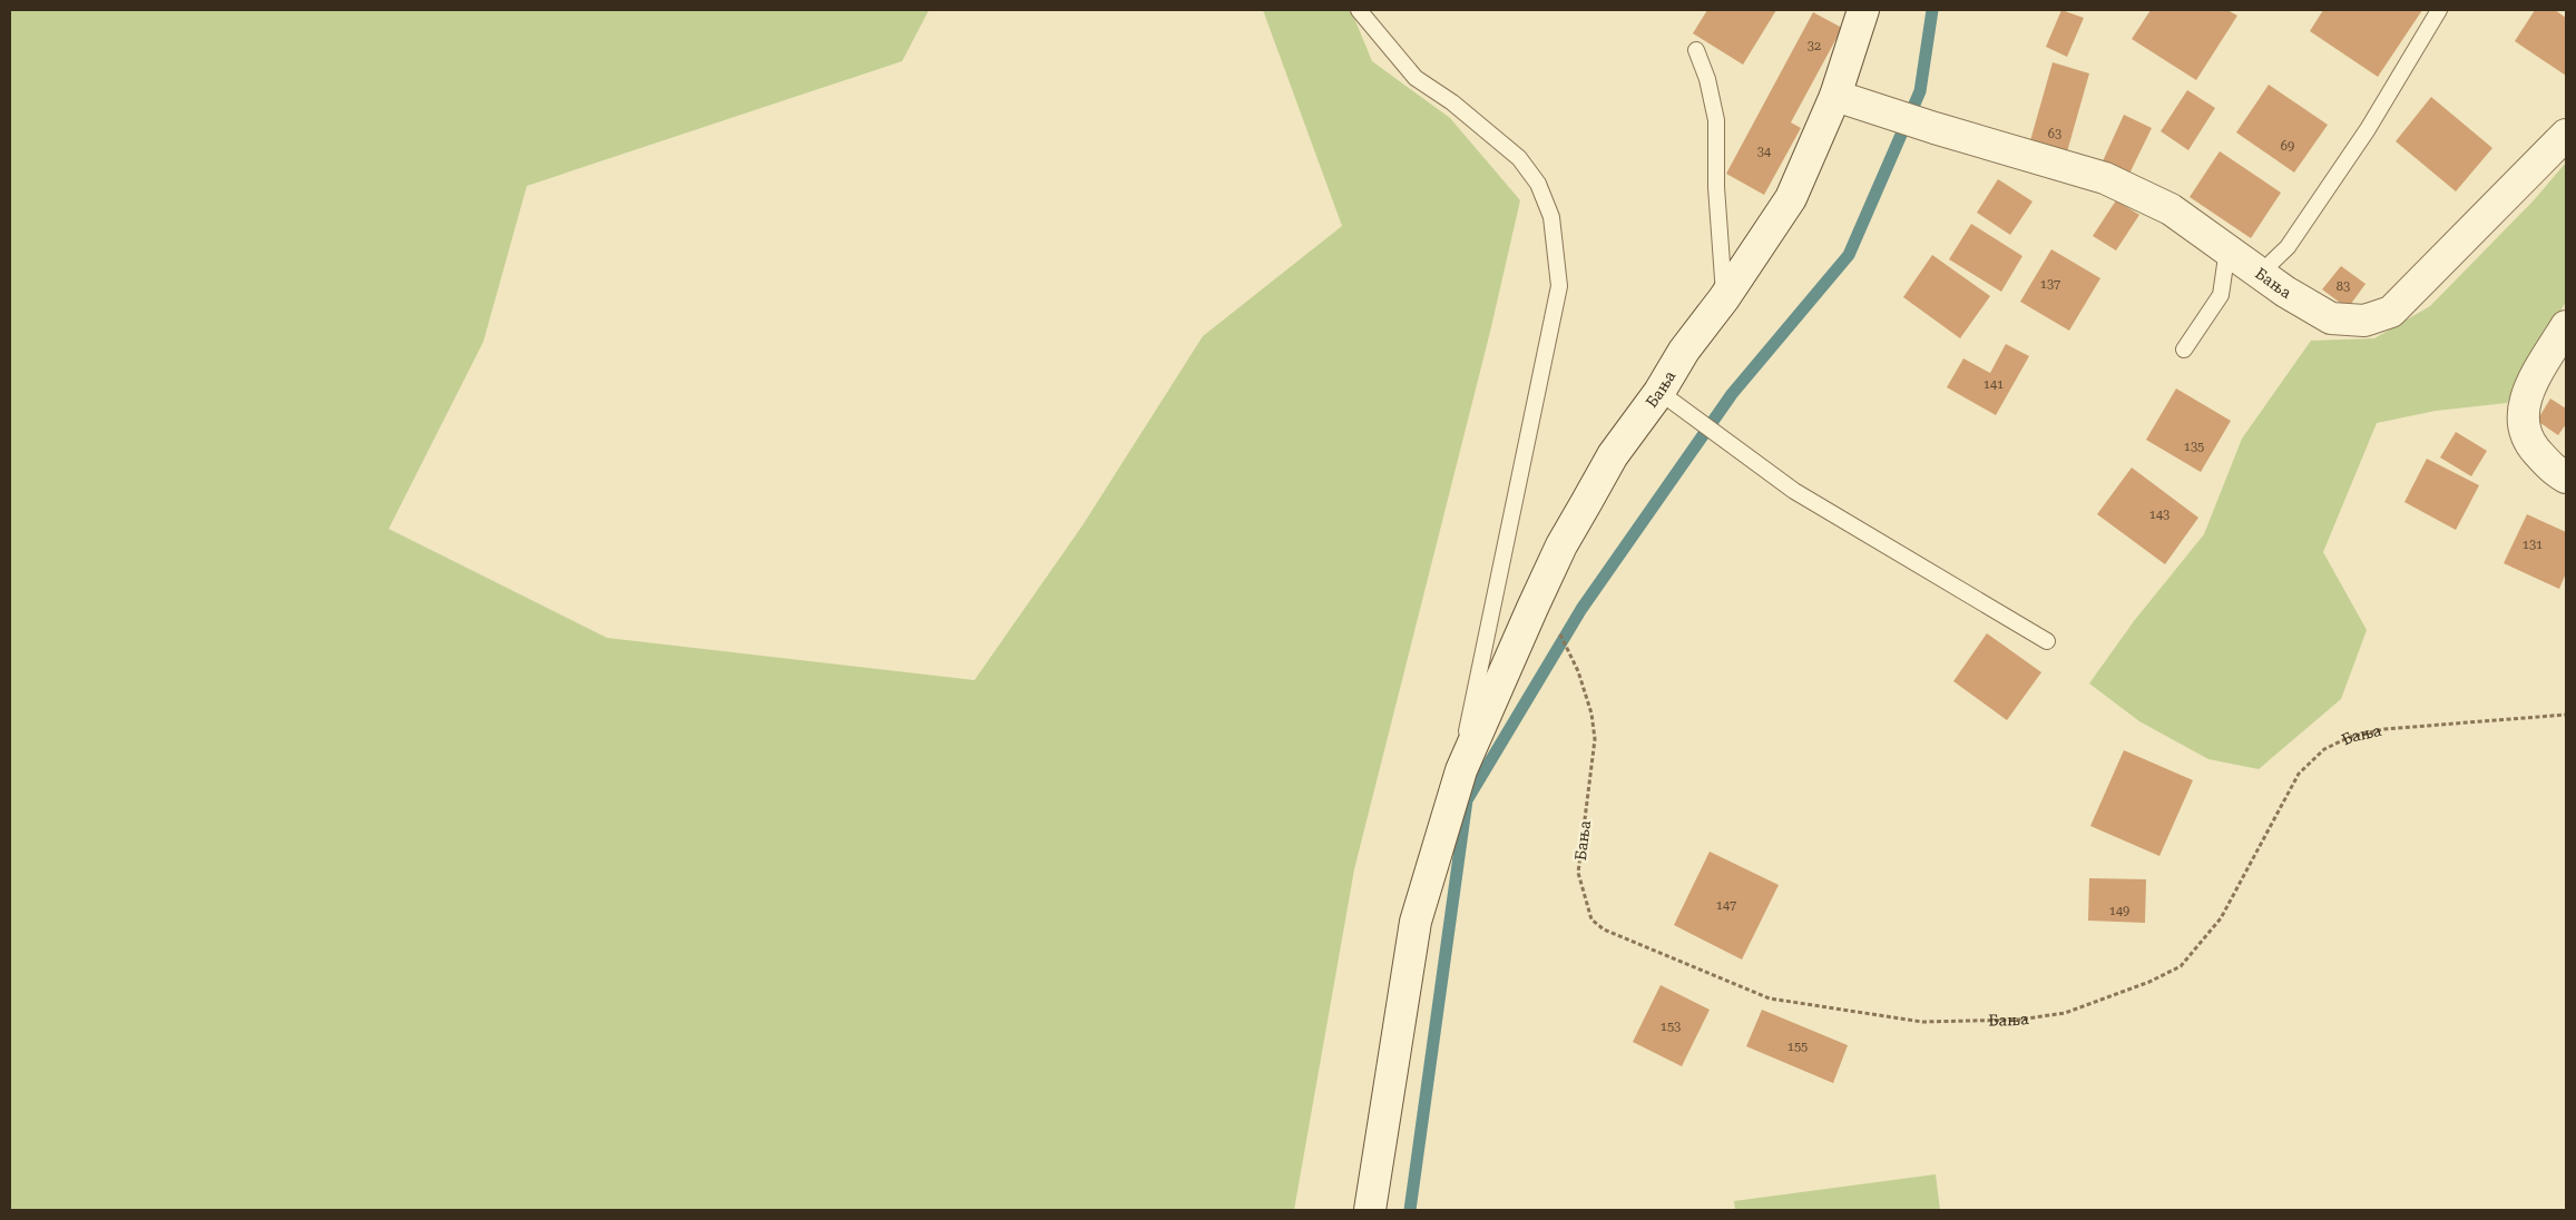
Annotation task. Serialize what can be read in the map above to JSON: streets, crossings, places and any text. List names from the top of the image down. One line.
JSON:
{"streets":{"street":["Бања"]},"house_numbers":["32","63","69","34","137","83","141","135","143","131","147","149","153","155"]}
